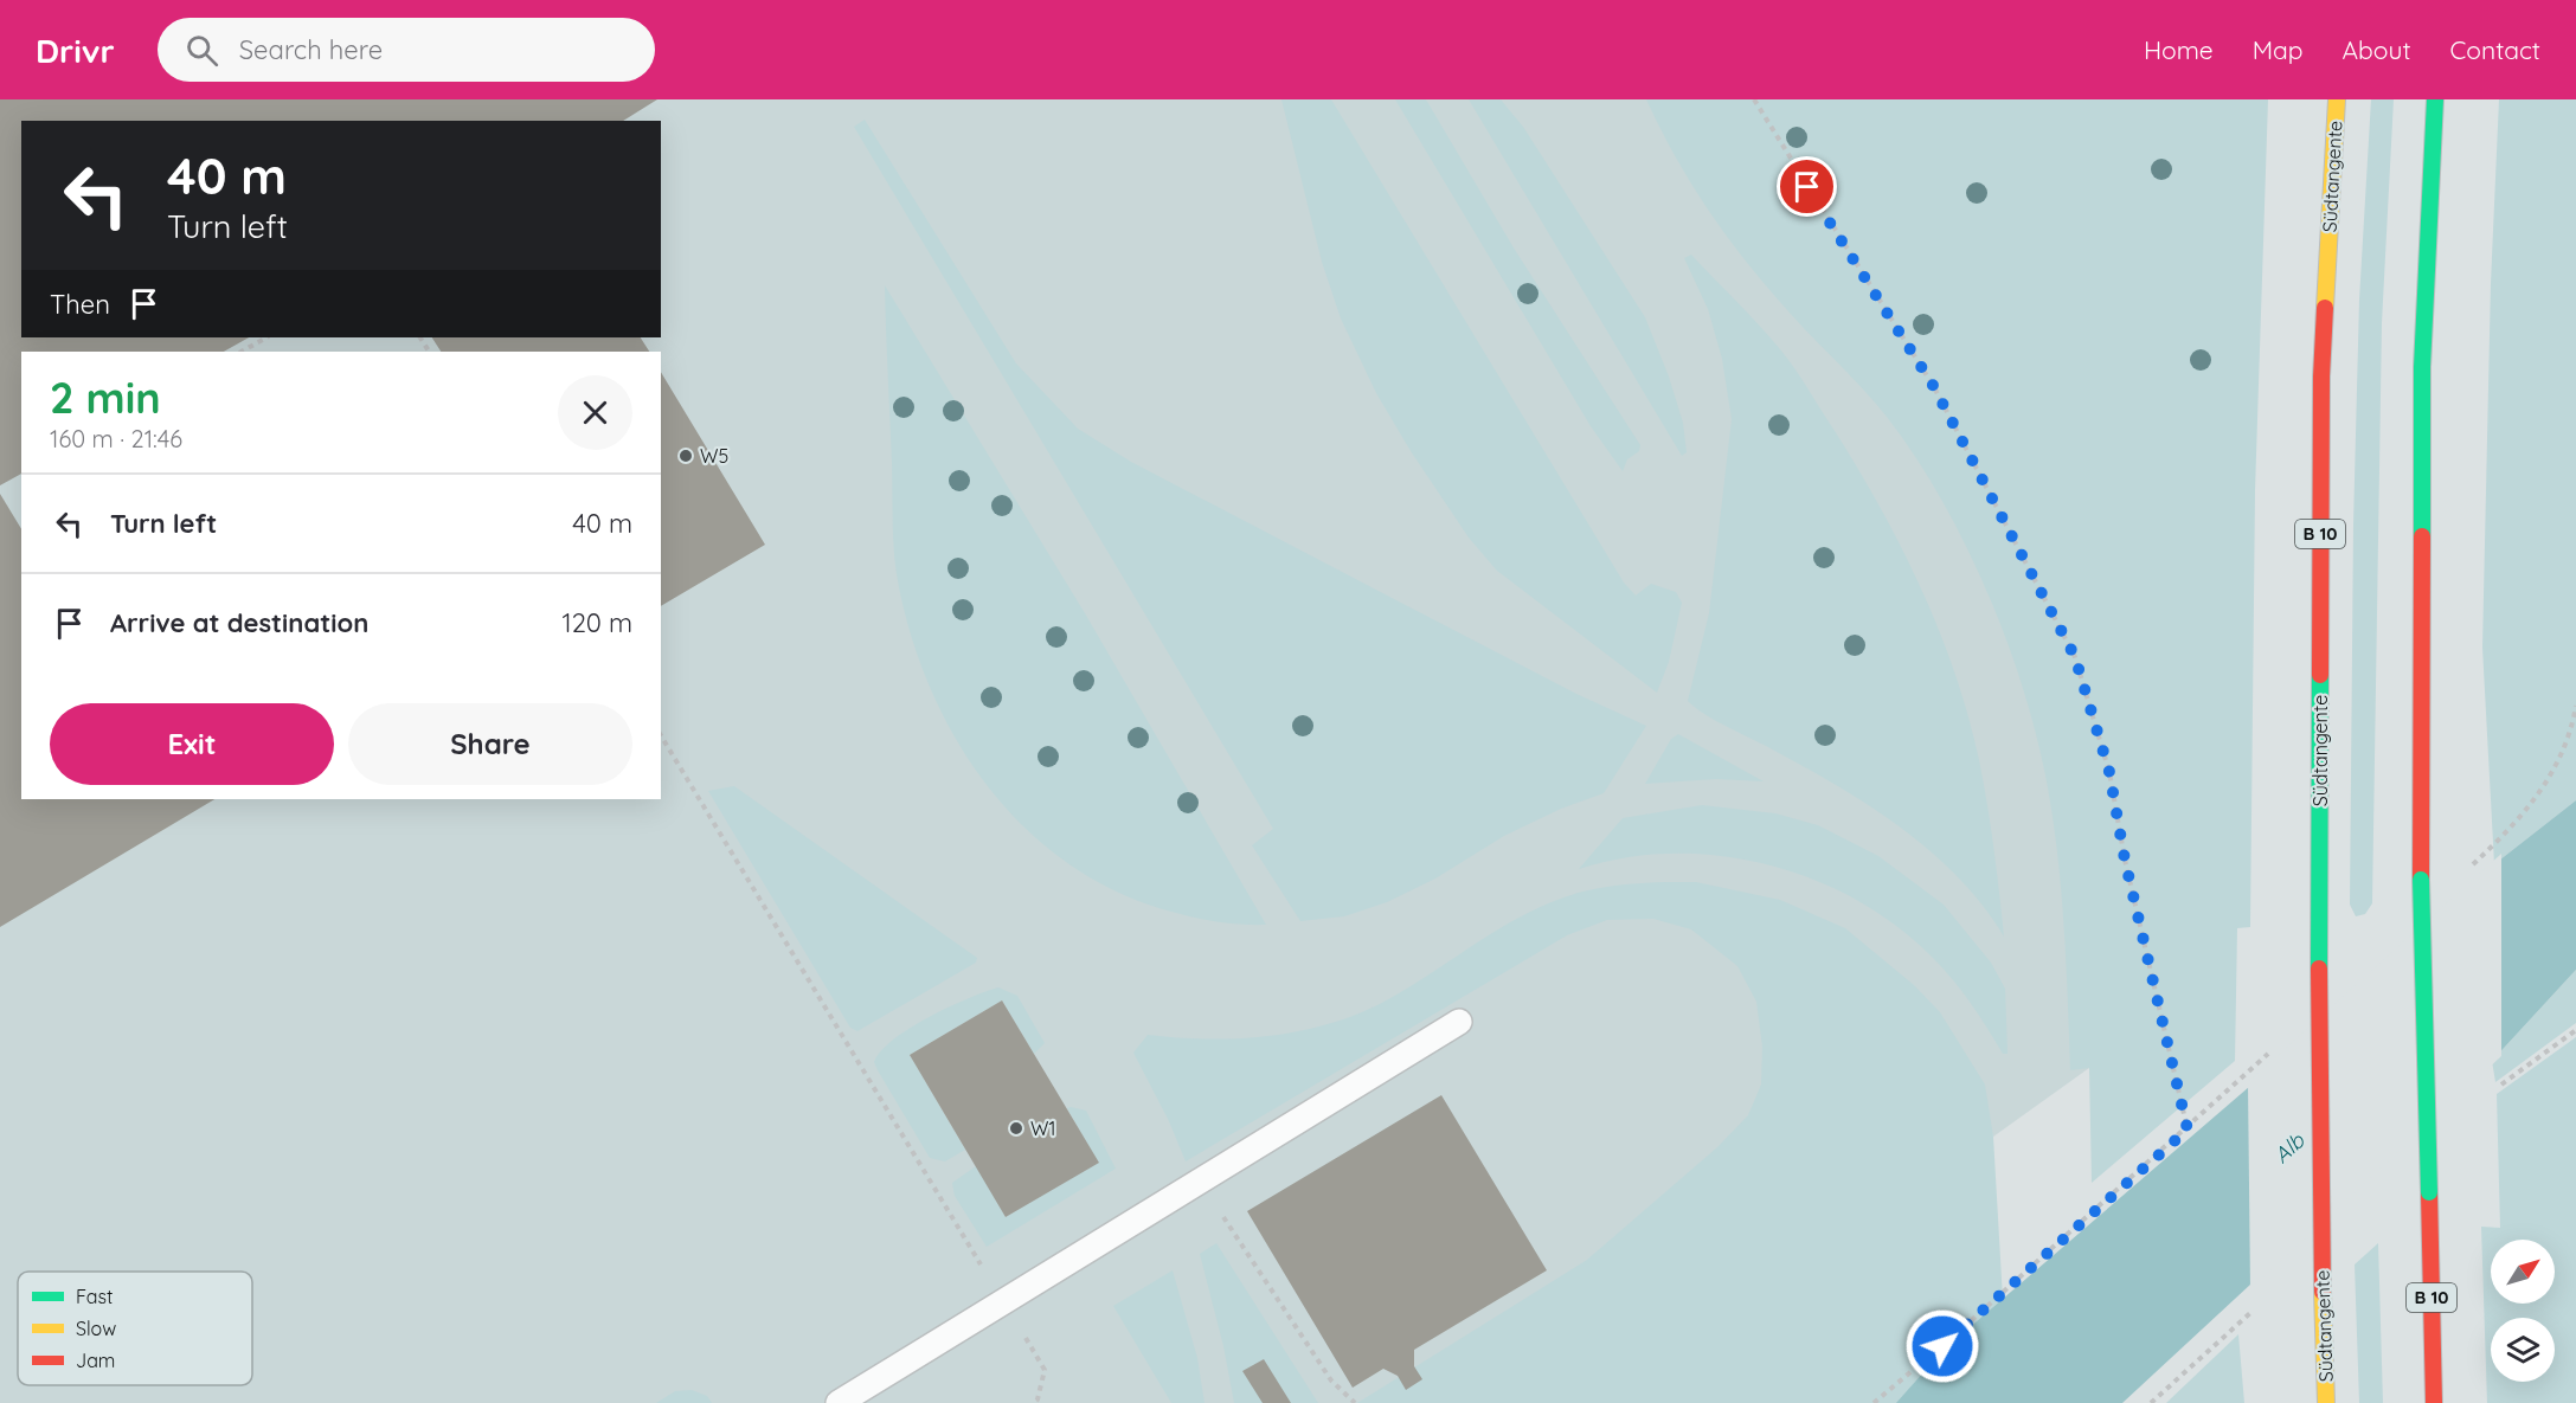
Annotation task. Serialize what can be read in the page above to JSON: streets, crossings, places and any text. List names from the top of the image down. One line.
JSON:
{"streets":{"highway":["Südtangente","B 10"]},"water":["Alb"],"places":["W5","W1"],"legend":["Fast","Slow","Jam"],"north":"top right","page":{"header":"Drivr","search":"Search here","nav":["Home","Map","About","Contact"],"turn":["40 m","Turn left"],"then":"Then","heading":["2 min","160 m · 21:46"],"list":[{"name":"Turn left","value":"40 m"},{"name":"Arrive at destination","value":"120 m"}],"buttons":["Exit","Share"]}}
